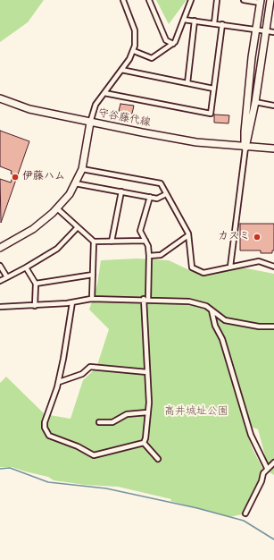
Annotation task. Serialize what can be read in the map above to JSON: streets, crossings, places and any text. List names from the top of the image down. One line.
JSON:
{"streets":{"street":["守谷藤代線"]},"parks":["高井城址公園"],"places":["伊藤ハム","カスミ"]}
